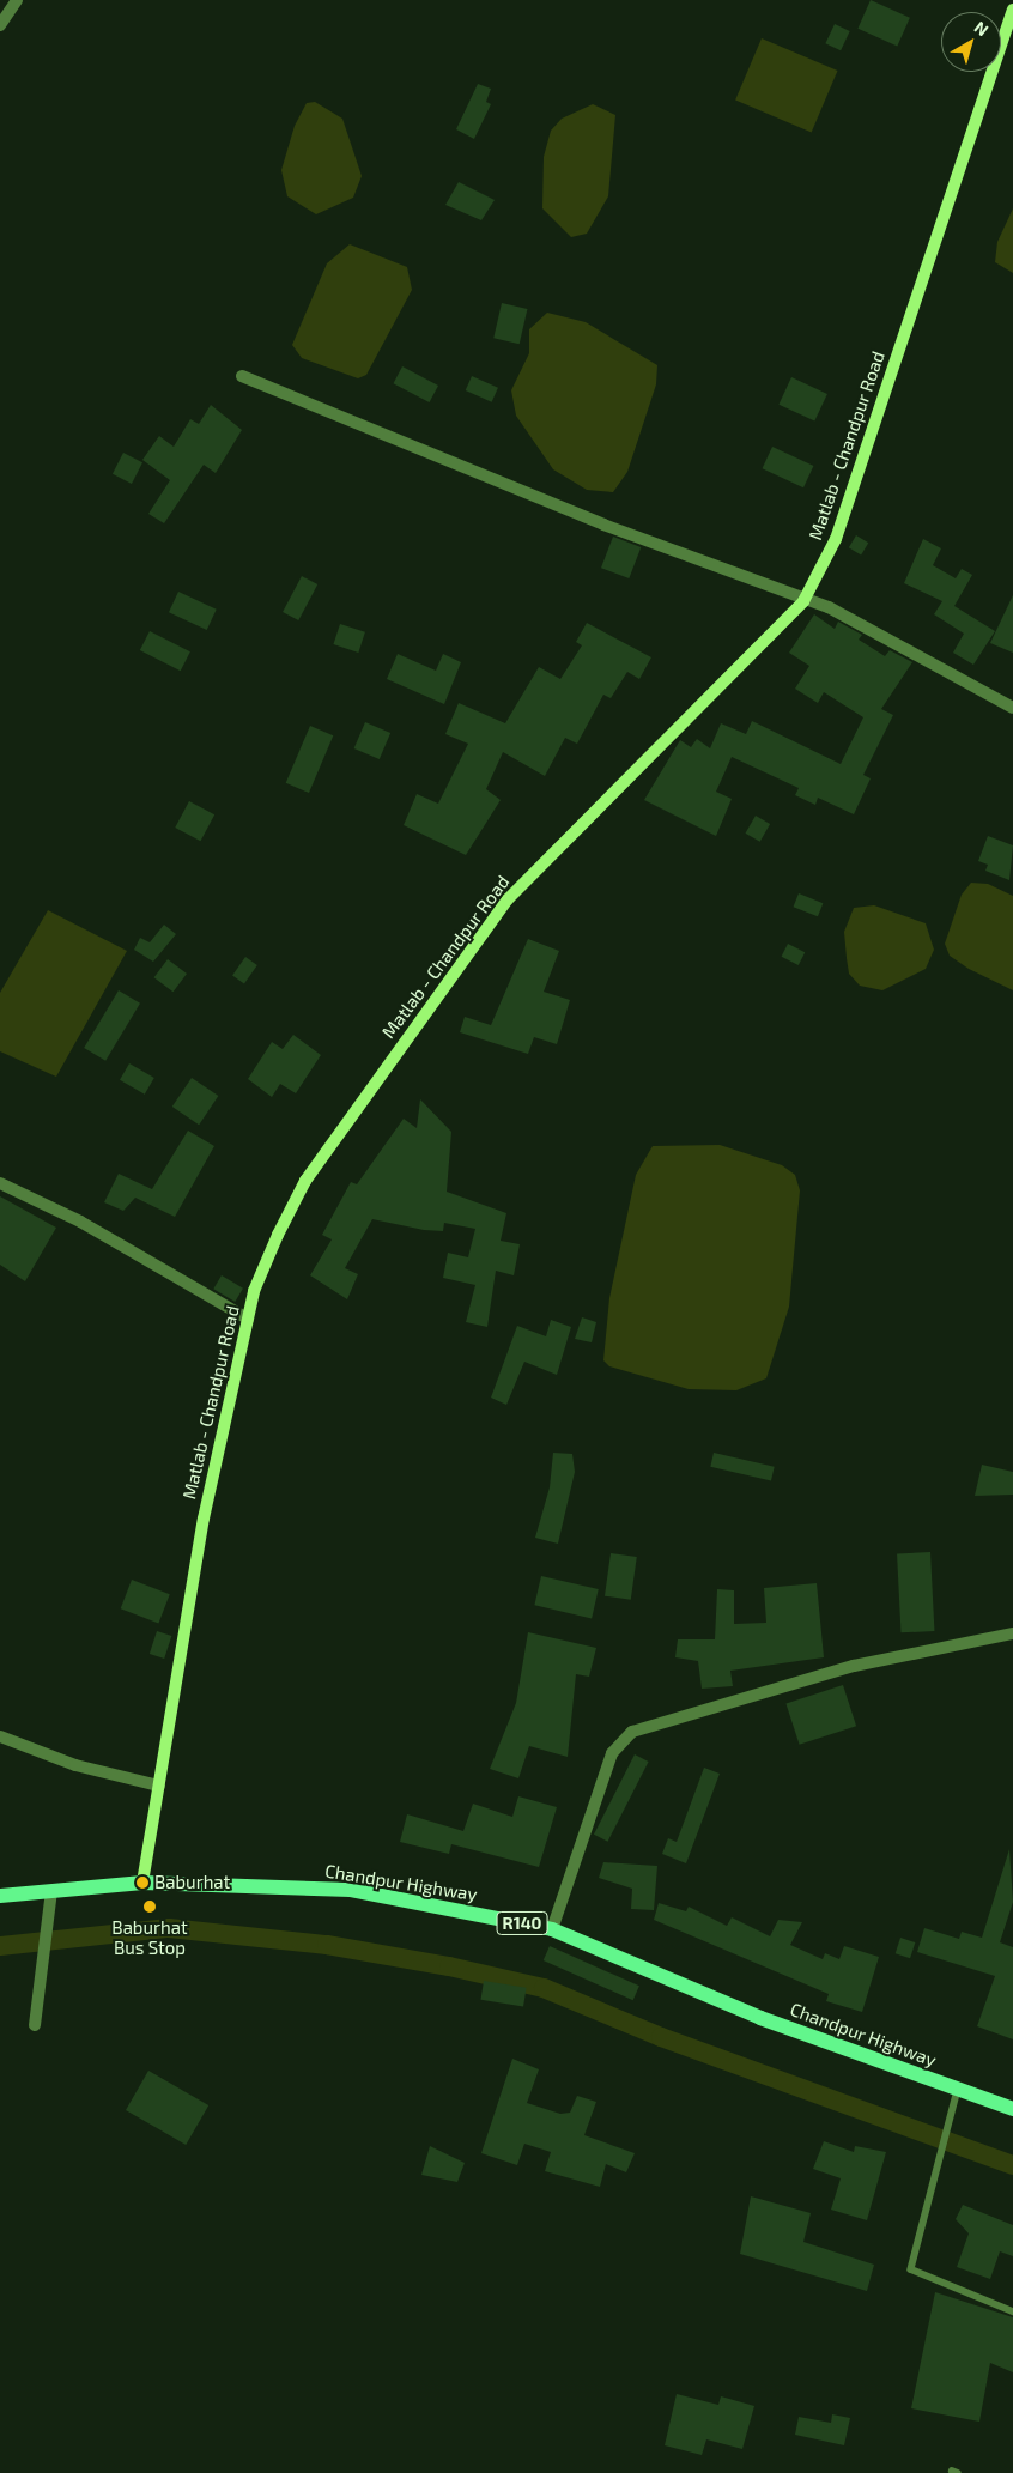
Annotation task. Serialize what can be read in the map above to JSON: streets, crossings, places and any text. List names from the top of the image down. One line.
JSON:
{"streets":{"main road":["Matlab - Chandpur Road","Chandpur Highway","R140"]},"crossings":[["Matlab - Chandpur Road","Chandpur Highway"]],"places":["Baburhat","Baburhat Bus Stop"],"north":"top right"}
